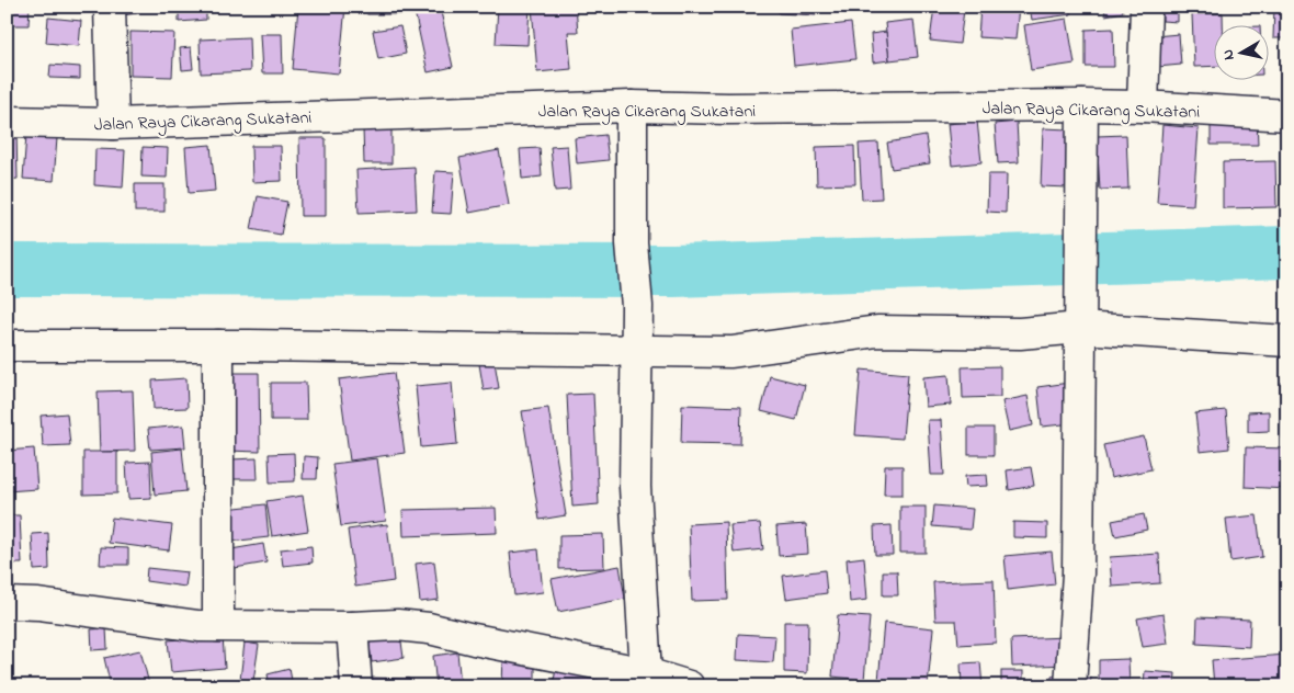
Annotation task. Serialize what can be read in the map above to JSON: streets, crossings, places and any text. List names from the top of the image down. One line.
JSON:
{"streets":{"street":["Jalan Raya Cikarang Sukatani"]},"north":"left"}
